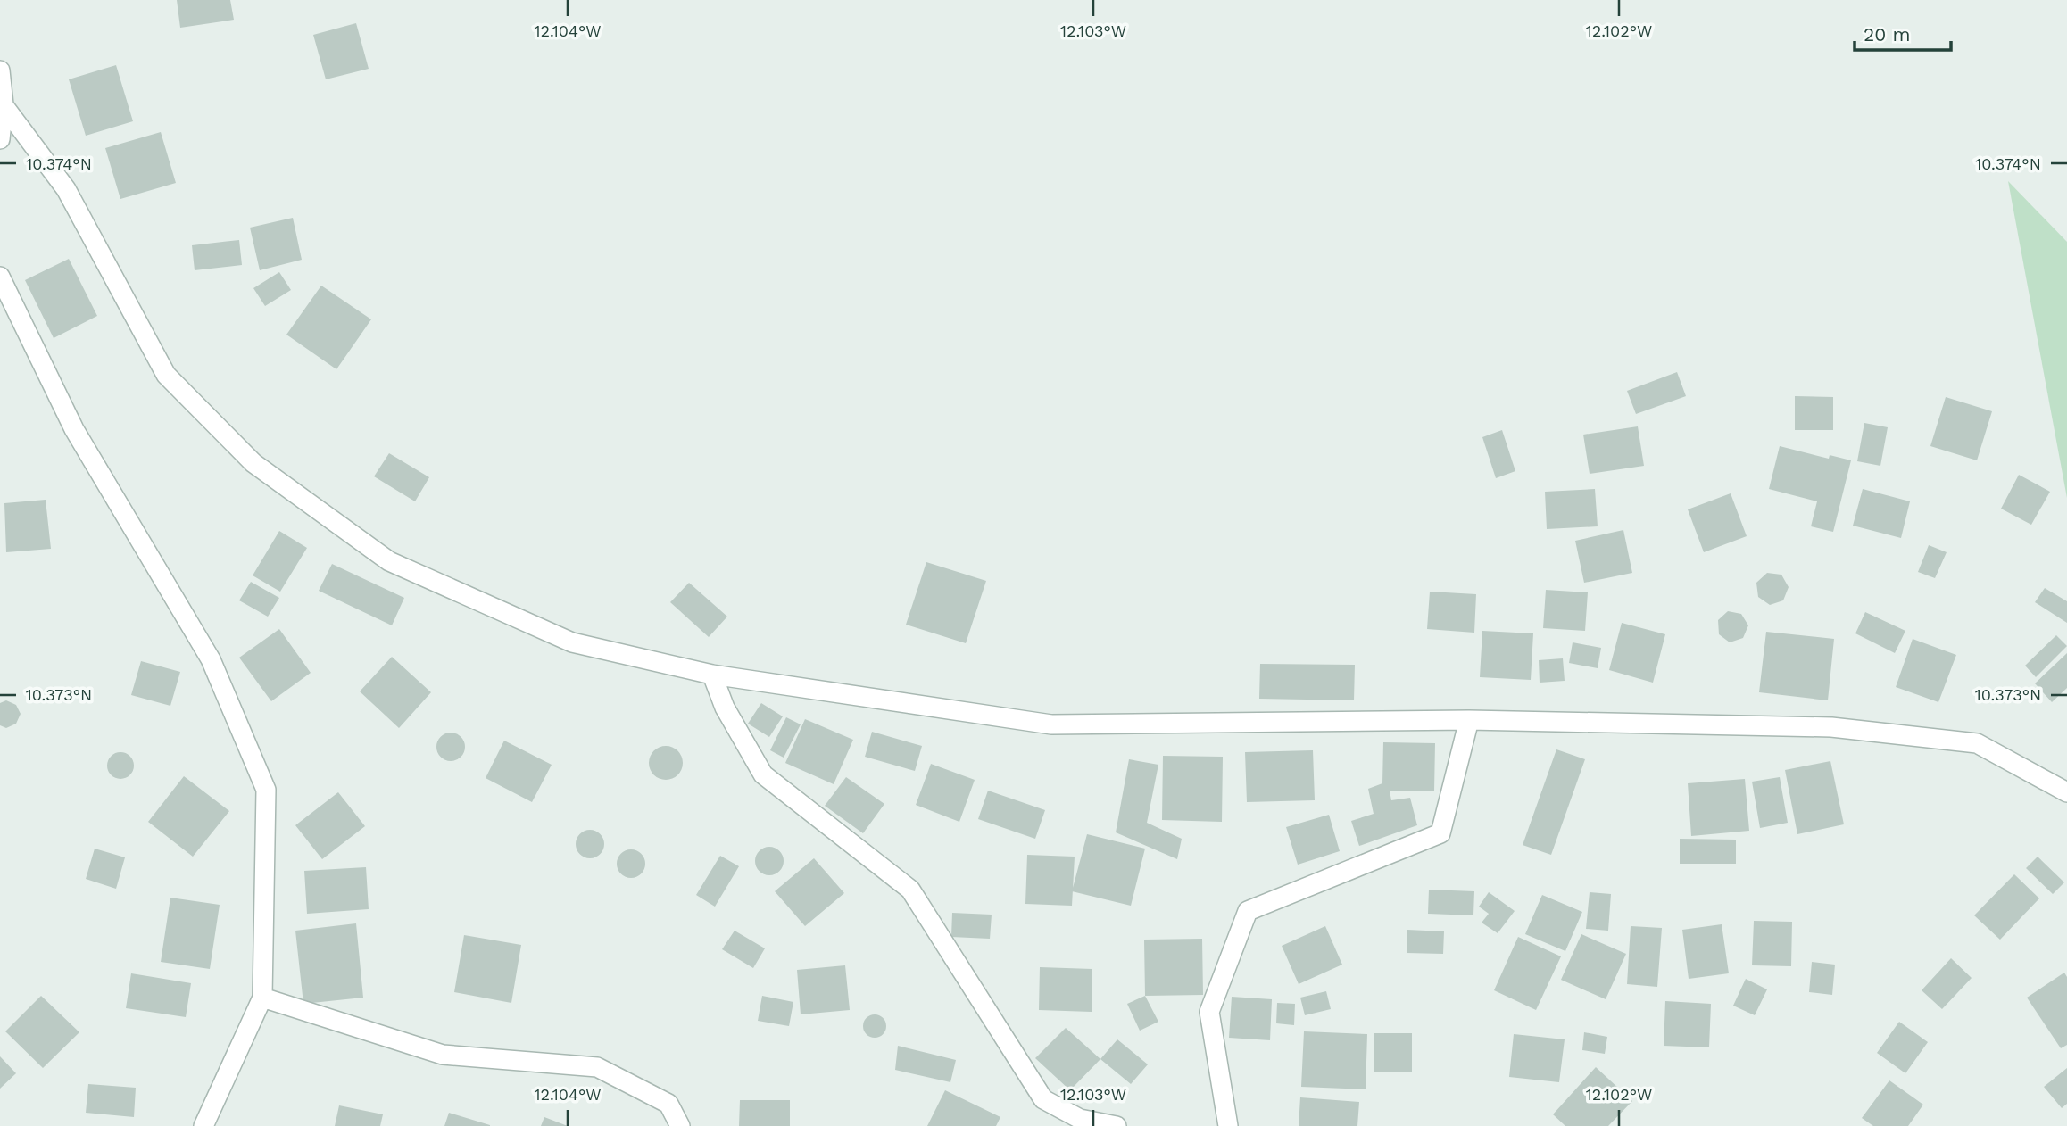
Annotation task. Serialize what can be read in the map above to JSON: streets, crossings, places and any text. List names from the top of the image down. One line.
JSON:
{"scale_bar":"20 m","coordinates":["12.104°W","12.103°W","12.102°W","10.374°N","10.373°N"]}
